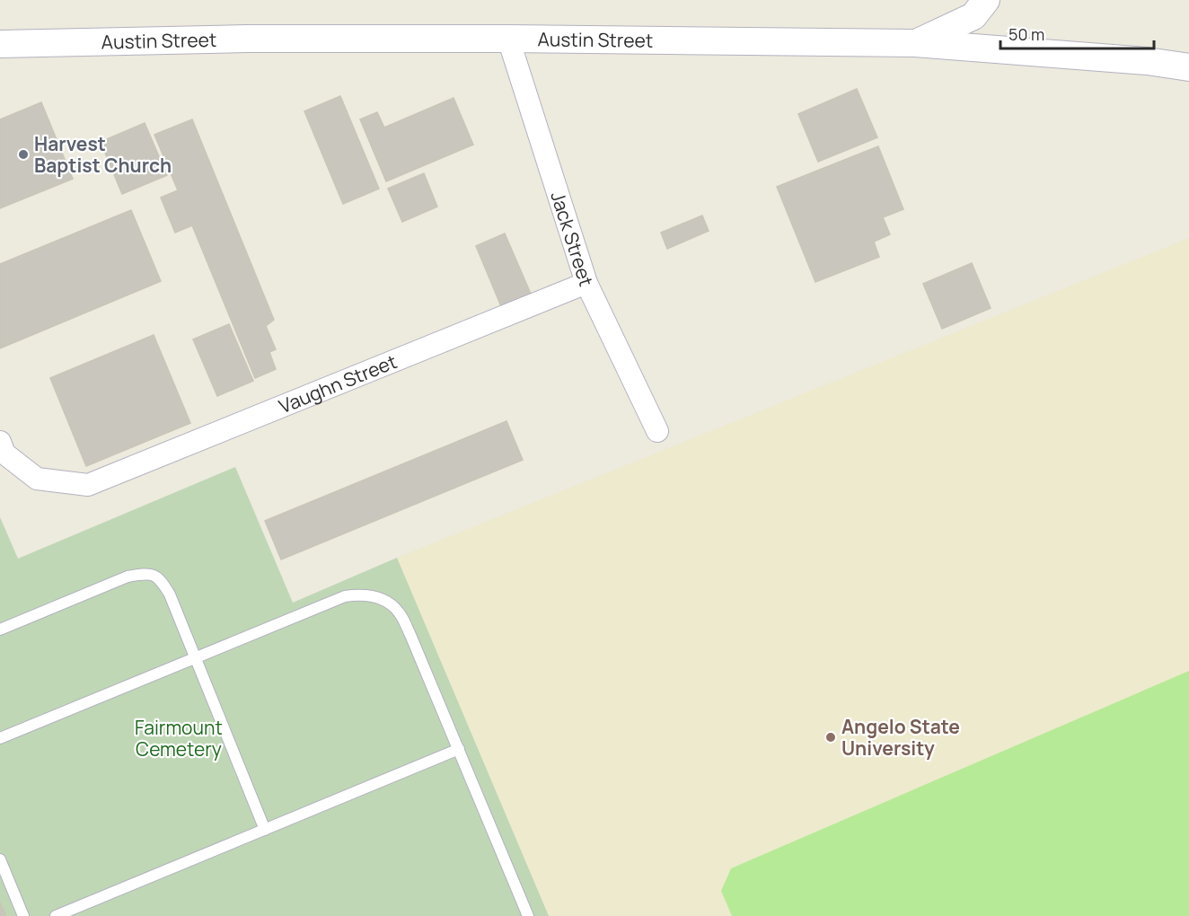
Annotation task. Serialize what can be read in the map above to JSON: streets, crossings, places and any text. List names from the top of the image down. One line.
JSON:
{"streets":{"street":["Austin Street","Jack Street","Vaughn Street"]},"crossings":[["Austin Street","Jack Street"],["Jack Street","Vaughn Street"]],"parks":["Fairmount Cemetery"],"places":["Harvest Baptist Church","Angelo State University"],"scale_bar":"50 m"}
